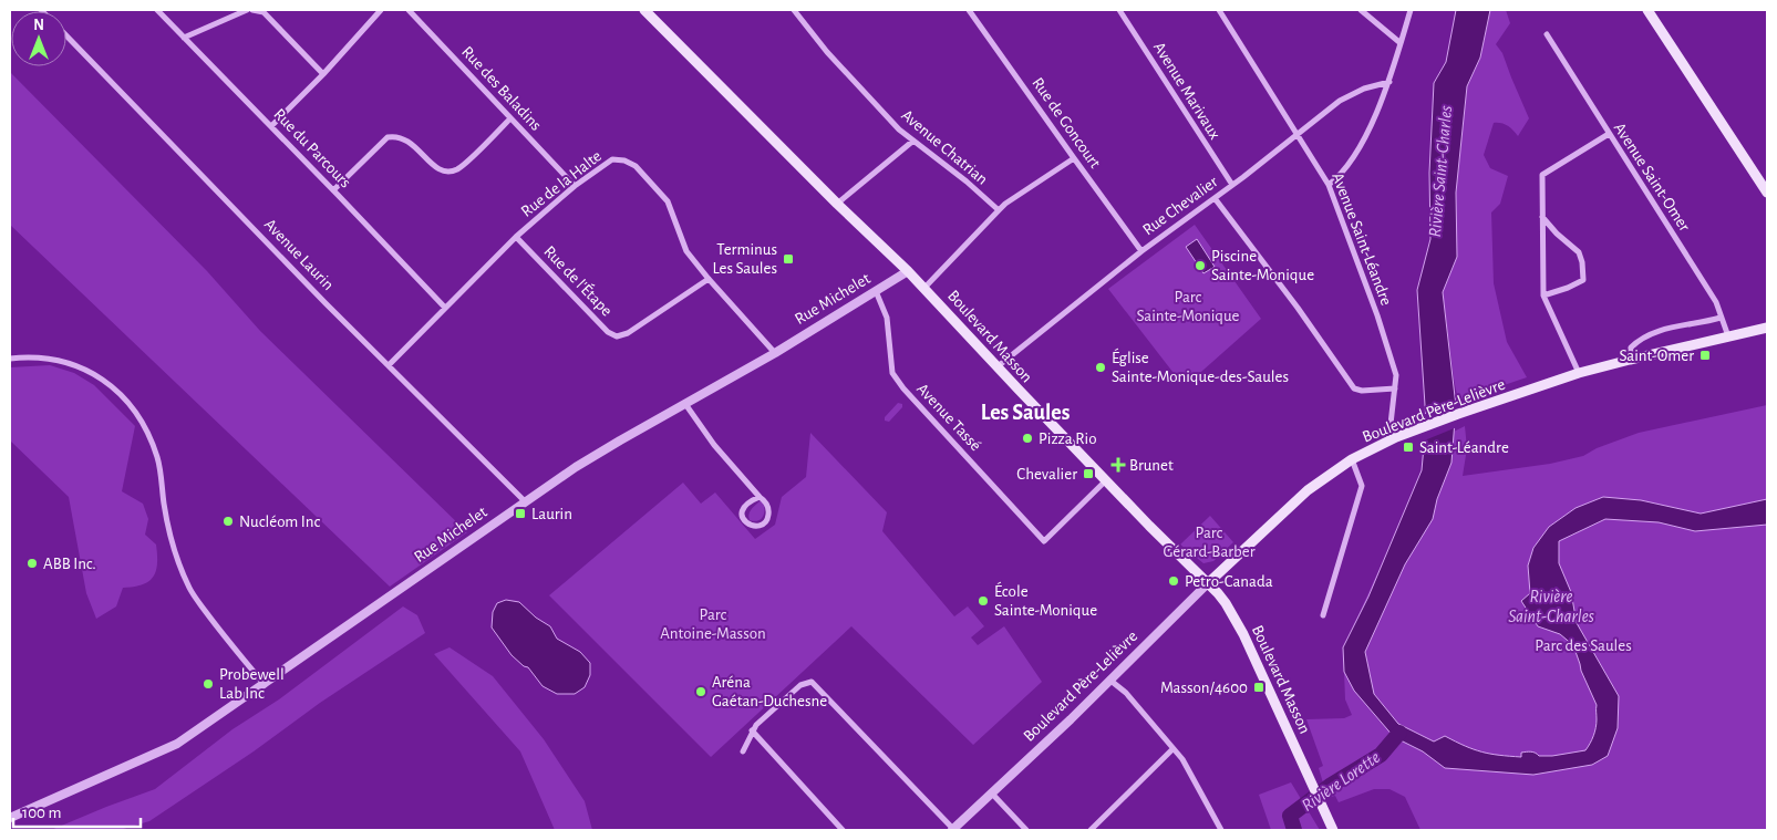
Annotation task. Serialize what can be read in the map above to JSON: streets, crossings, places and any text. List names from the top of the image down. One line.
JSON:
{"streets":{"main road":["Boulevard Masson","Boulevard Père-Lelièvre"],"street":["Rue des Baladins","Avenue Marivaux","Rue de Goncourt","Avenue Chatrian","Rue du Parcours","Avenue Saint-Omer","Rue de la Halte","Rue Chevalier","Avenue Saint-Léandre","Avenue Laurin","Rue de l'Étape","Rue Michelet","Avenue Tassé"]},"crossings":[["Rue des Baladins","Rue de la Halte"],["Avenue Marivaux","Rue Chevalier"],["Rue de Goncourt","Rue Chevalier"],["Rue du Parcours","Rue de la Halte"],["Avenue Saint-Omer","Boulevard Père-Lelièvre"],["Rue de la Halte","Avenue Laurin"],["Rue de la Halte","Rue de l'Étape"],["Rue de la Halte","Rue Michelet"],["Rue Chevalier","Avenue Saint-Léandre"],["Rue Chevalier","Boulevard Masson"],["Avenue Saint-Léandre","Boulevard Père-Lelièvre"],["Avenue Laurin","Rue Michelet"],["Rue Michelet","Boulevard Masson"],["Rue Michelet","Avenue Tassé"],["Boulevard Masson","Boulevard Père-Lelièvre"],["Boulevard Masson","Avenue Tassé"]],"districts":["Les Saules"],"water":["Rivière Saint-Charles","Rivière Lorette"],"parks":["Parc Sainte-Monique","Parc Gérard-Barber","Parc Antoine-Masson","Parc des Saules"],"places":{"transit":["Terminus Les Saules","Saint-Omer","Saint-Léandre","Chevalier","Laurin","Masson/4600"],"other":["Piscine Sainte-Monique","Église Sainte-Monique-des-Saules","Pizza Rio","Nucléom Inc","ABB Inc.","Petro-Canada","École Sainte-Monique","Probewell Lab Inc","Aréna Gaétan-Duchesne"],"health":["Brunet"]},"scale_bar":"100 m","north":"top"}
